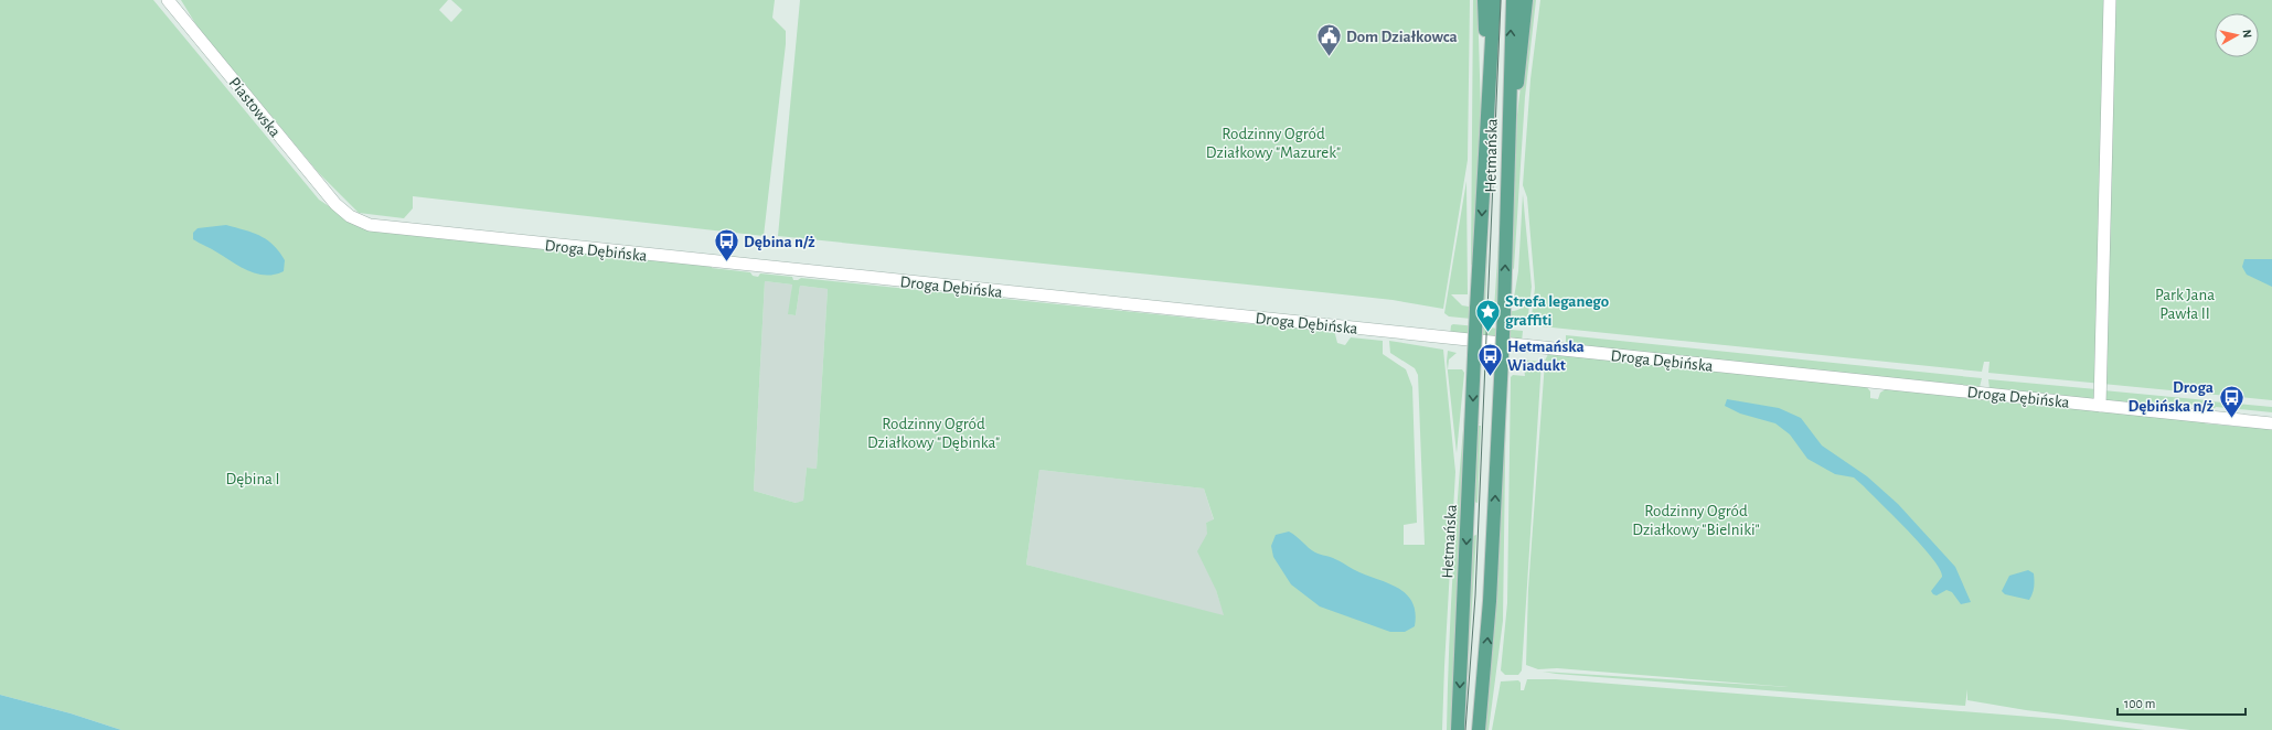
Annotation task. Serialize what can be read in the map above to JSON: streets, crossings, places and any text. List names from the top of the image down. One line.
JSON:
{"streets":{"main road":["Hetmańska"],"street":["Piastowska","Droga Dębińska"]},"crossings":[["Piastowska","Droga Dębińska"]],"parks":["Rodzinny Ogród Działkowy \"Mazurek\"","Park Jana Pawła II","Rodzinny Ogród Działkowy \"Dębinka\"","Dębina I","Rodzinny Ogród Działkowy \"Bielniki\""],"places":{"public building":["Dom Działkowca"],"bus stop":["Dębina n/ż","Hetmańska Wiadukt","Droga Dębińska n/ż"],"place":["Strefa leganego graffiti"]},"scale_bar":"100 m","north":"right"}
